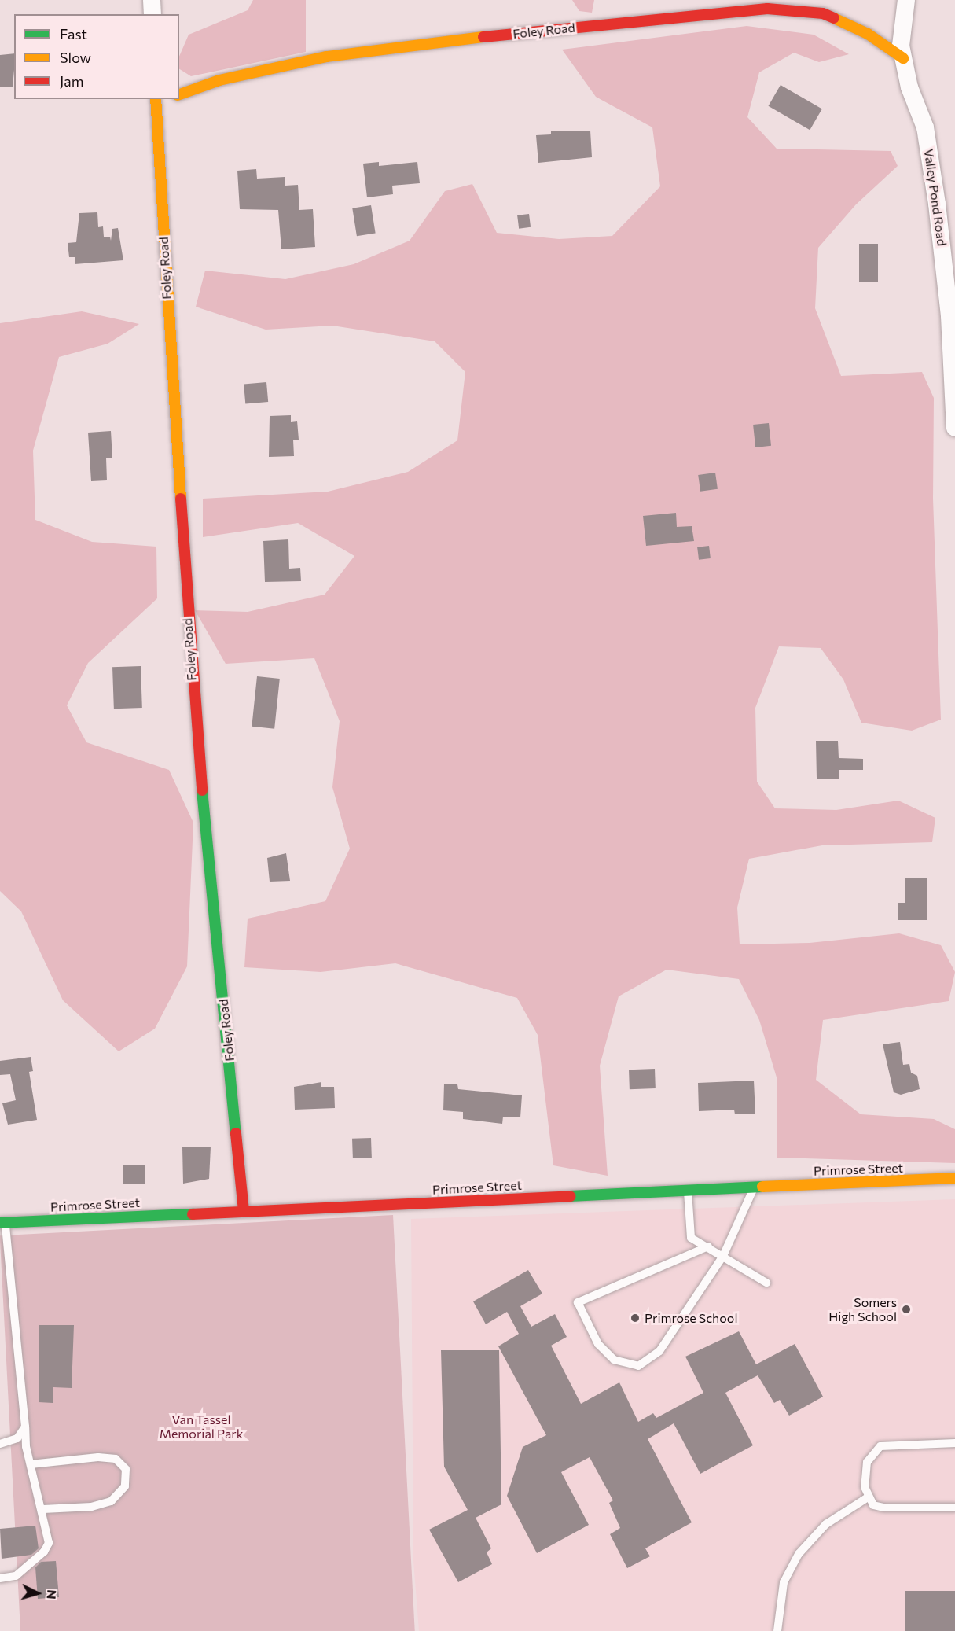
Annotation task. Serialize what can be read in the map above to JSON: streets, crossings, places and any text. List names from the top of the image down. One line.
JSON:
{"streets":{"street":["Foley Road","Valley Pond Road","Primrose Street"]},"crossings":[["Foley Road","Valley Pond Road"],["Foley Road","Primrose Street"]],"parks":["Van Tassel Memorial Park"],"places":["Somers High School","Primrose School"],"legend":["Fast","Slow","Jam"],"north":"right"}
